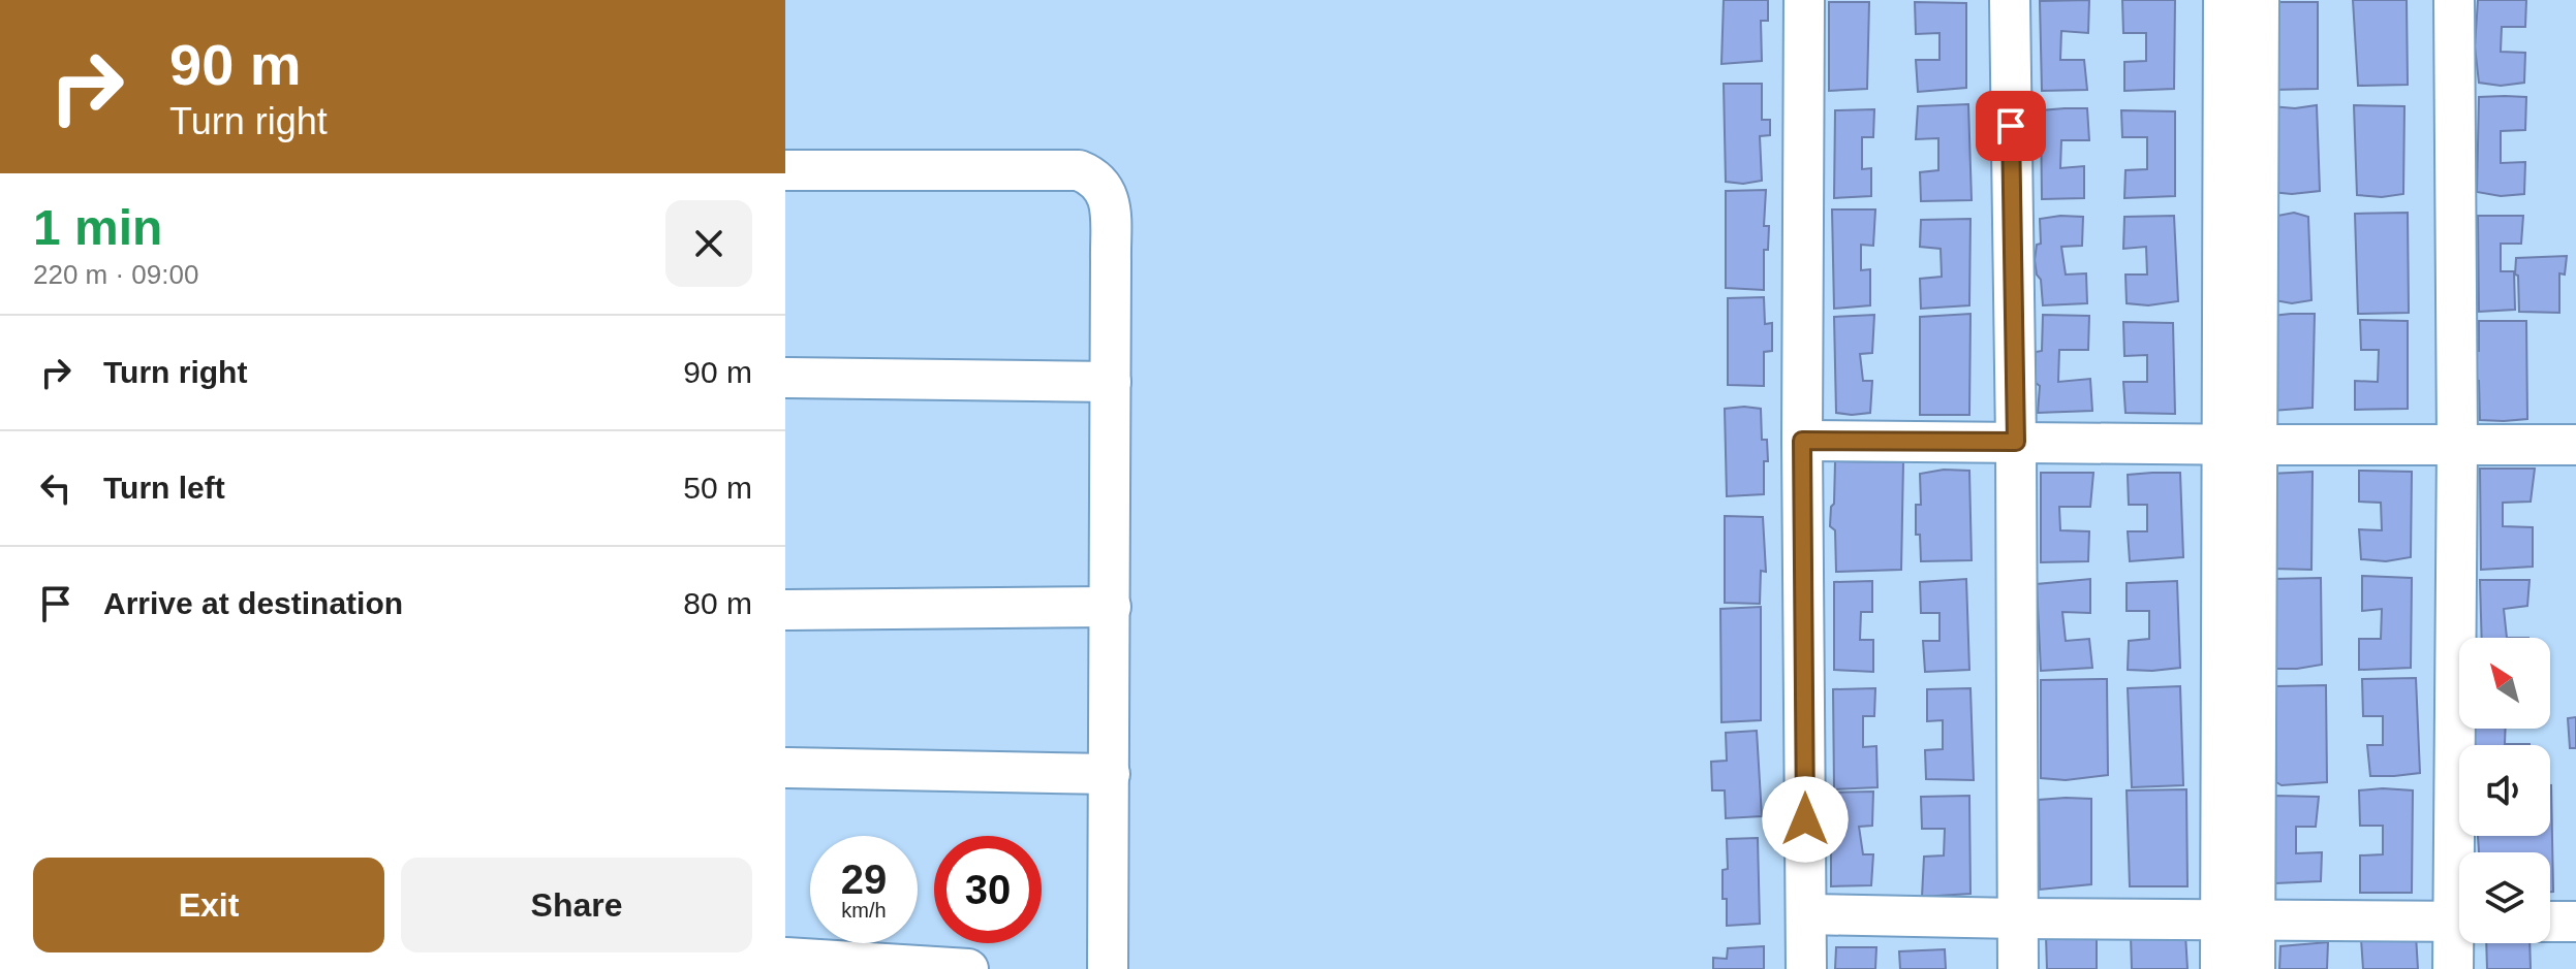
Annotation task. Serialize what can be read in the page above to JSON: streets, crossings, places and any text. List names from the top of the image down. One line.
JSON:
{"north":"top left","page":{"turn":["90 m","Turn right"],"heading":["1 min","220 m · 09:00"],"list":[{"name":"Turn right","value":"90 m"},{"name":"Turn left","value":"50 m"},{"name":"Arrive at destination","value":"80 m"}],"speed":"29 km/h","limit":"30","buttons":["Exit","Share"]}}
